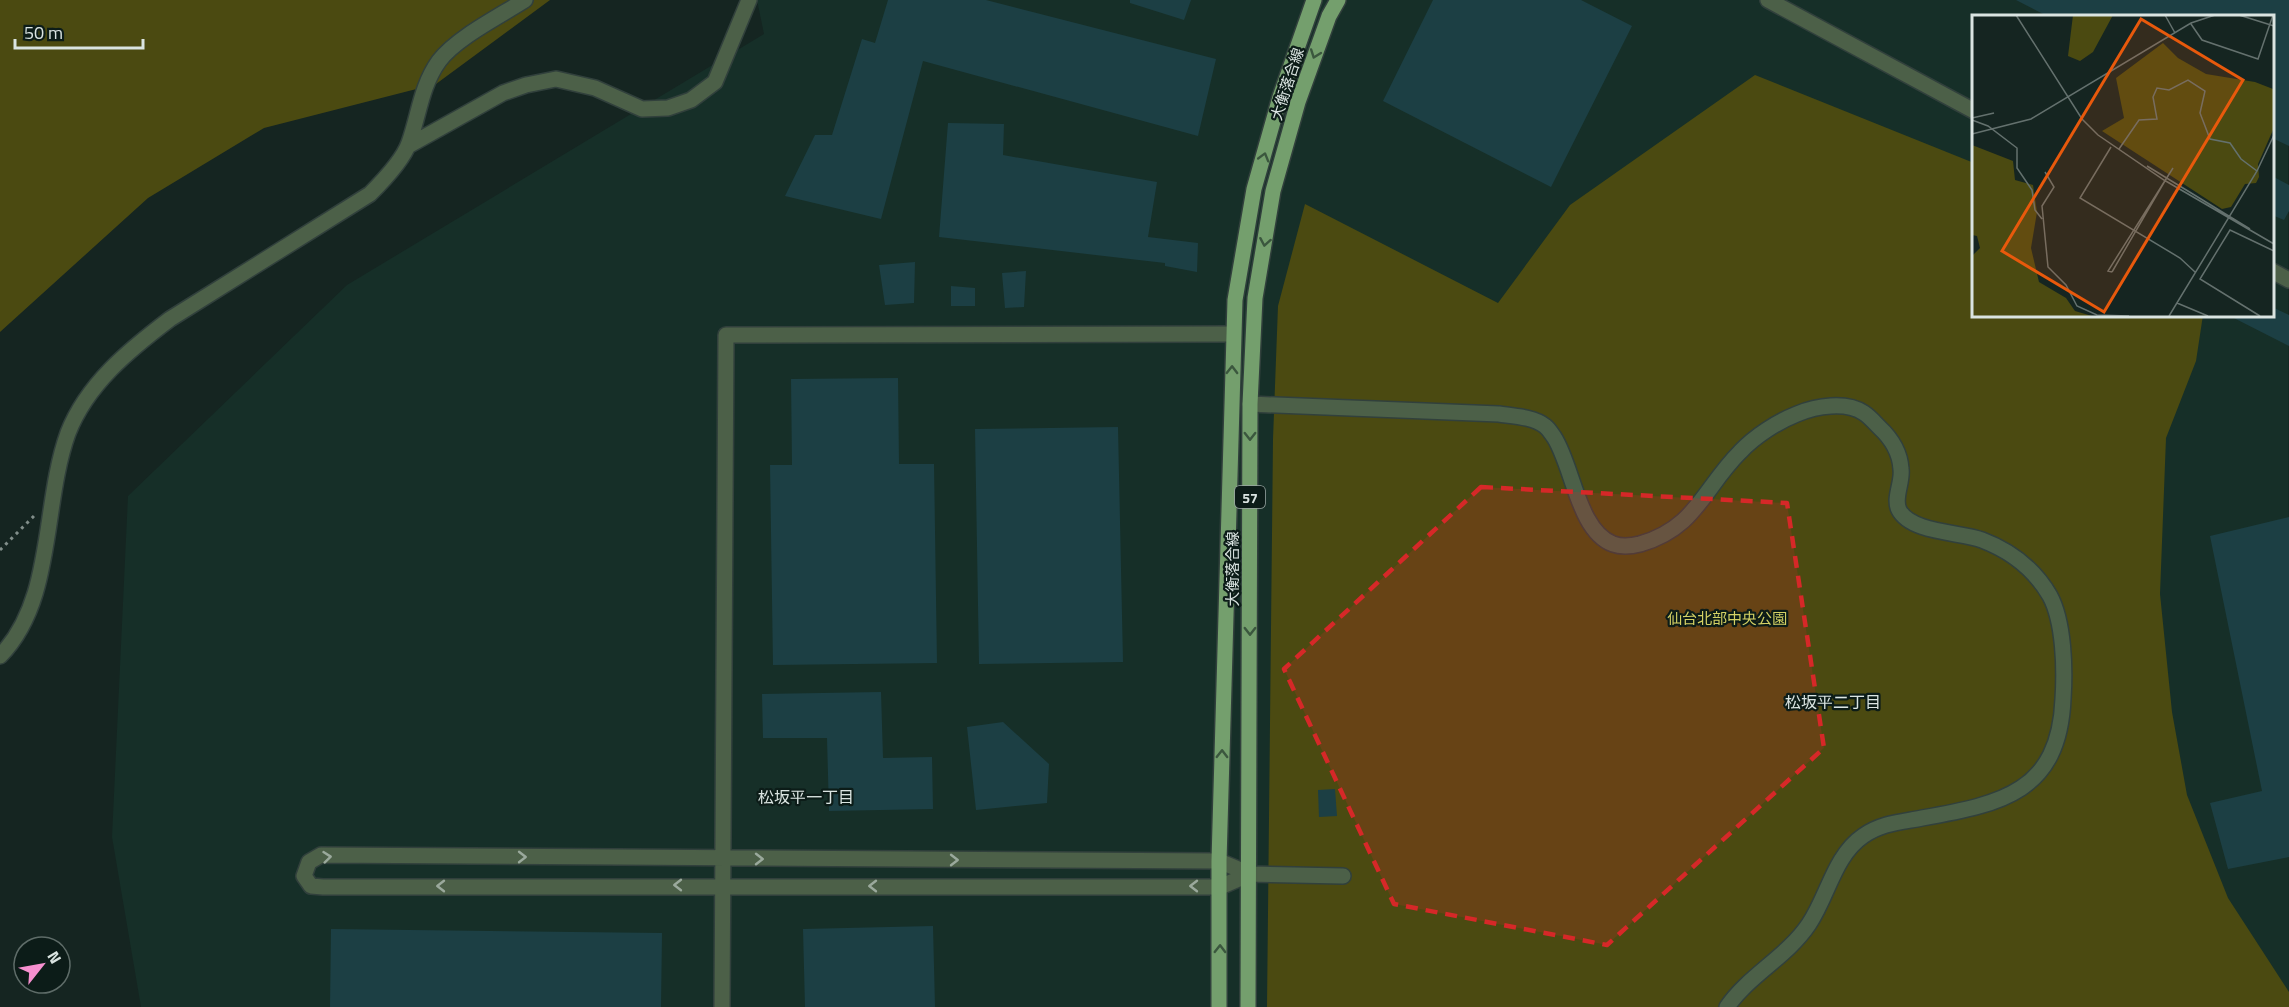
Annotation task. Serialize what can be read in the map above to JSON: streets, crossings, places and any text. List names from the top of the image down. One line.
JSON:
{"streets":{"main road":["大衡落合線","57"]},"districts":["松坂平二丁目","松坂平一丁目"],"parks":["仙台北部中央公園"],"scale_bar":"50 m","north":"top right"}
